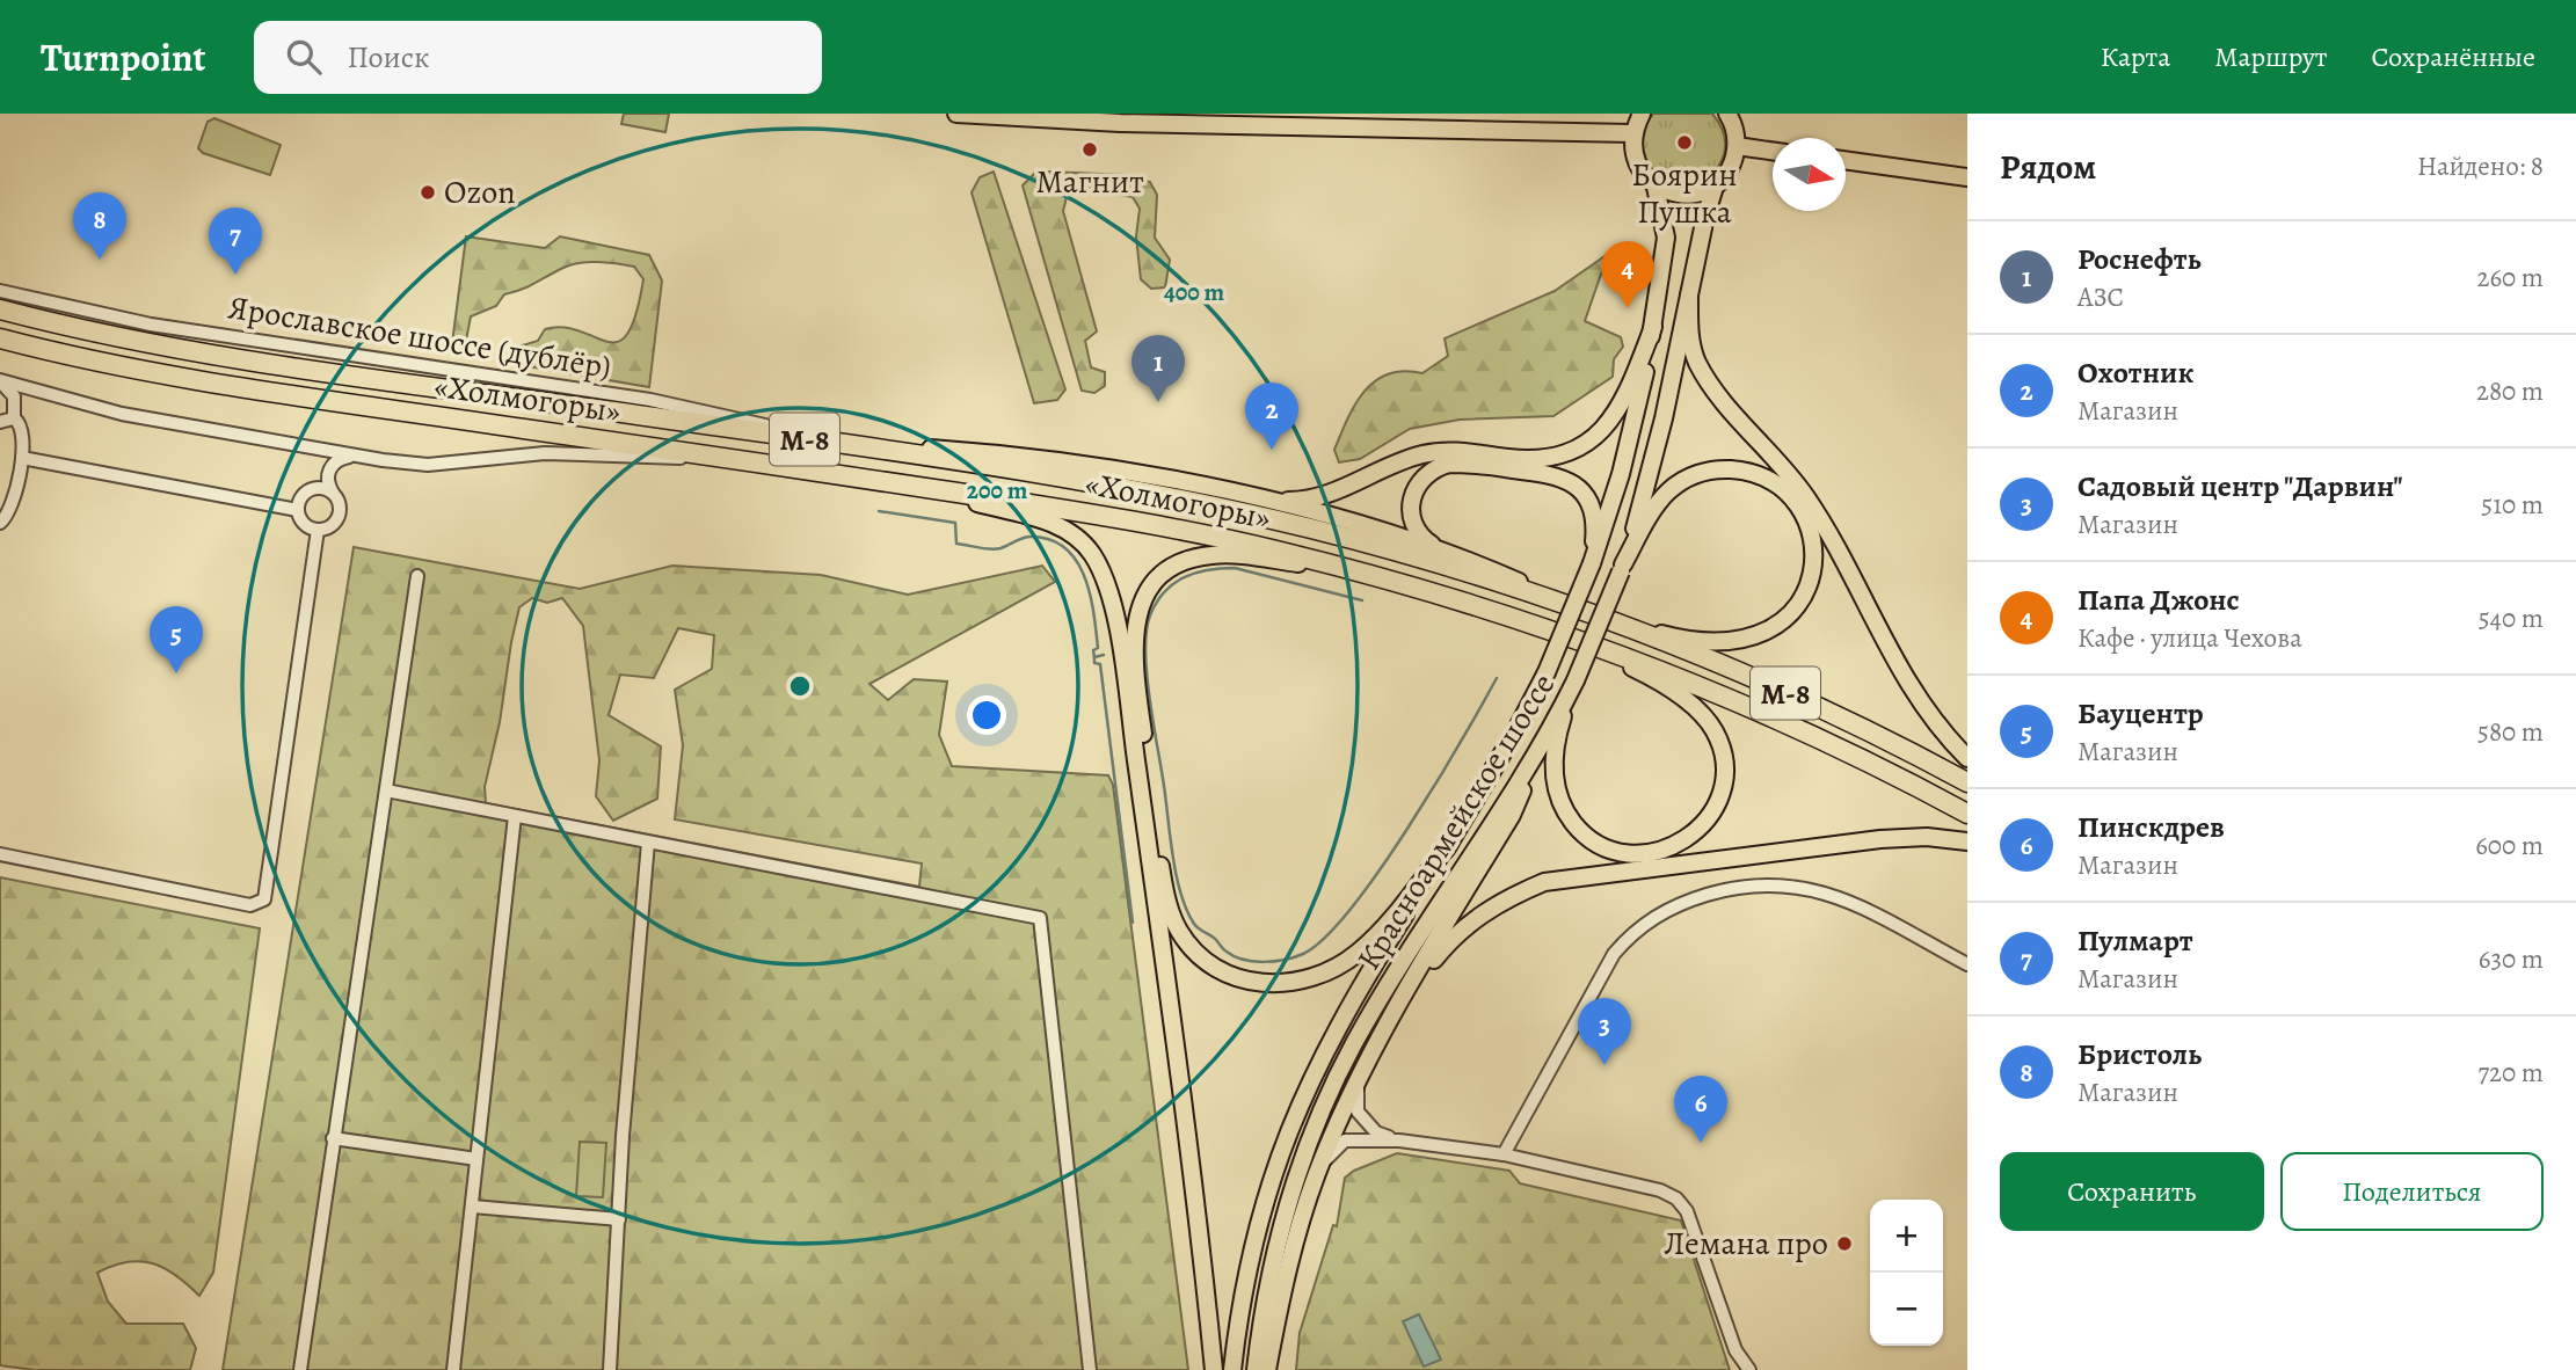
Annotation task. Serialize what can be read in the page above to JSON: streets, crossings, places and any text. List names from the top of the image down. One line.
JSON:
{"streets":{"highway":["«Холмогоры»","М-8"],"main road":["Красноармейское шоссе"],"street":["Ярославское шоссе (дублёр)"]},"crossings":[["Ярославское шоссе (дублёр)","«Холмогоры»"]],"places":["Боярин Пушка","Магнит","Ozon","Лемана про"],"north":"right","page":{"header":"Turnpoint","search":"Поиск","nav":["Карта","Маршрут","Сохранённые"],"heading":["Рядом","Найдено: 8"],"pins":["8","7","4","1","2","5","3","6"],"list":[{"mark":"1","name":"Роснефть","note":"АЗС","value":"260 m"},{"mark":"2","name":"Охотник","note":"Магазин","value":"280 m"},{"mark":"3","name":"Садовый центр \"Дарвин\"","note":"Магазин","value":"510 m"},{"mark":"4","name":"Папа Джонс","note":"Кафе · улица Чехова","value":"540 m"},{"mark":"5","name":"Бауцентр","note":"Магазин","value":"580 m"},{"mark":"6","name":"Пинскдрев","note":"Магазин","value":"600 m"},{"mark":"7","name":"Пулмарт","note":"Магазин","value":"630 m"},{"mark":"8","name":"Бристоль","note":"Магазин","value":"720 m"}],"buttons":["Сохранить","Поделиться"],"map_buttons":["+","−"]},"rings":["400 m","200 m"]}
